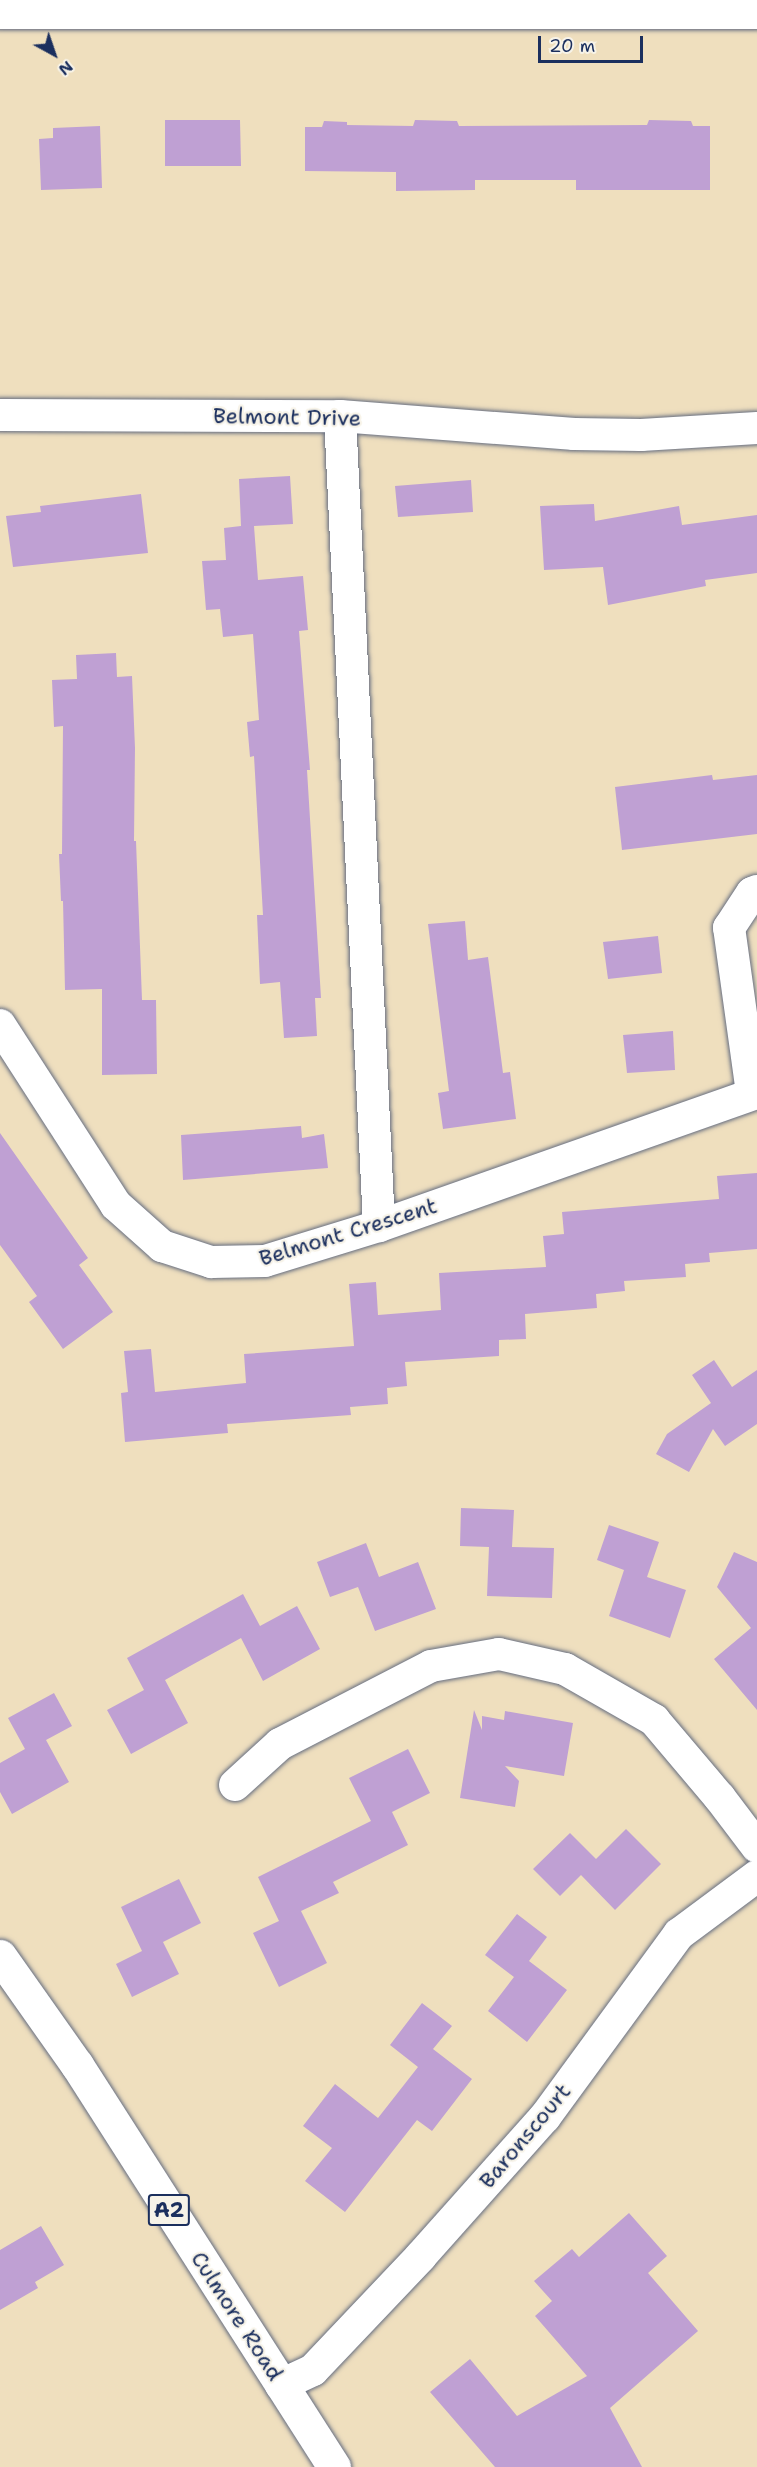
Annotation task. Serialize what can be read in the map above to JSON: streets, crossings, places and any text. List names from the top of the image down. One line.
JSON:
{"streets":{"highway":["A2","Culmore Road"],"street":["Belmont Drive","Belmont Crescent","Baronscourt"]},"crossings":[["Baronscourt","Culmore Road"]],"scale_bar":"20 m","north":"bottom right"}
